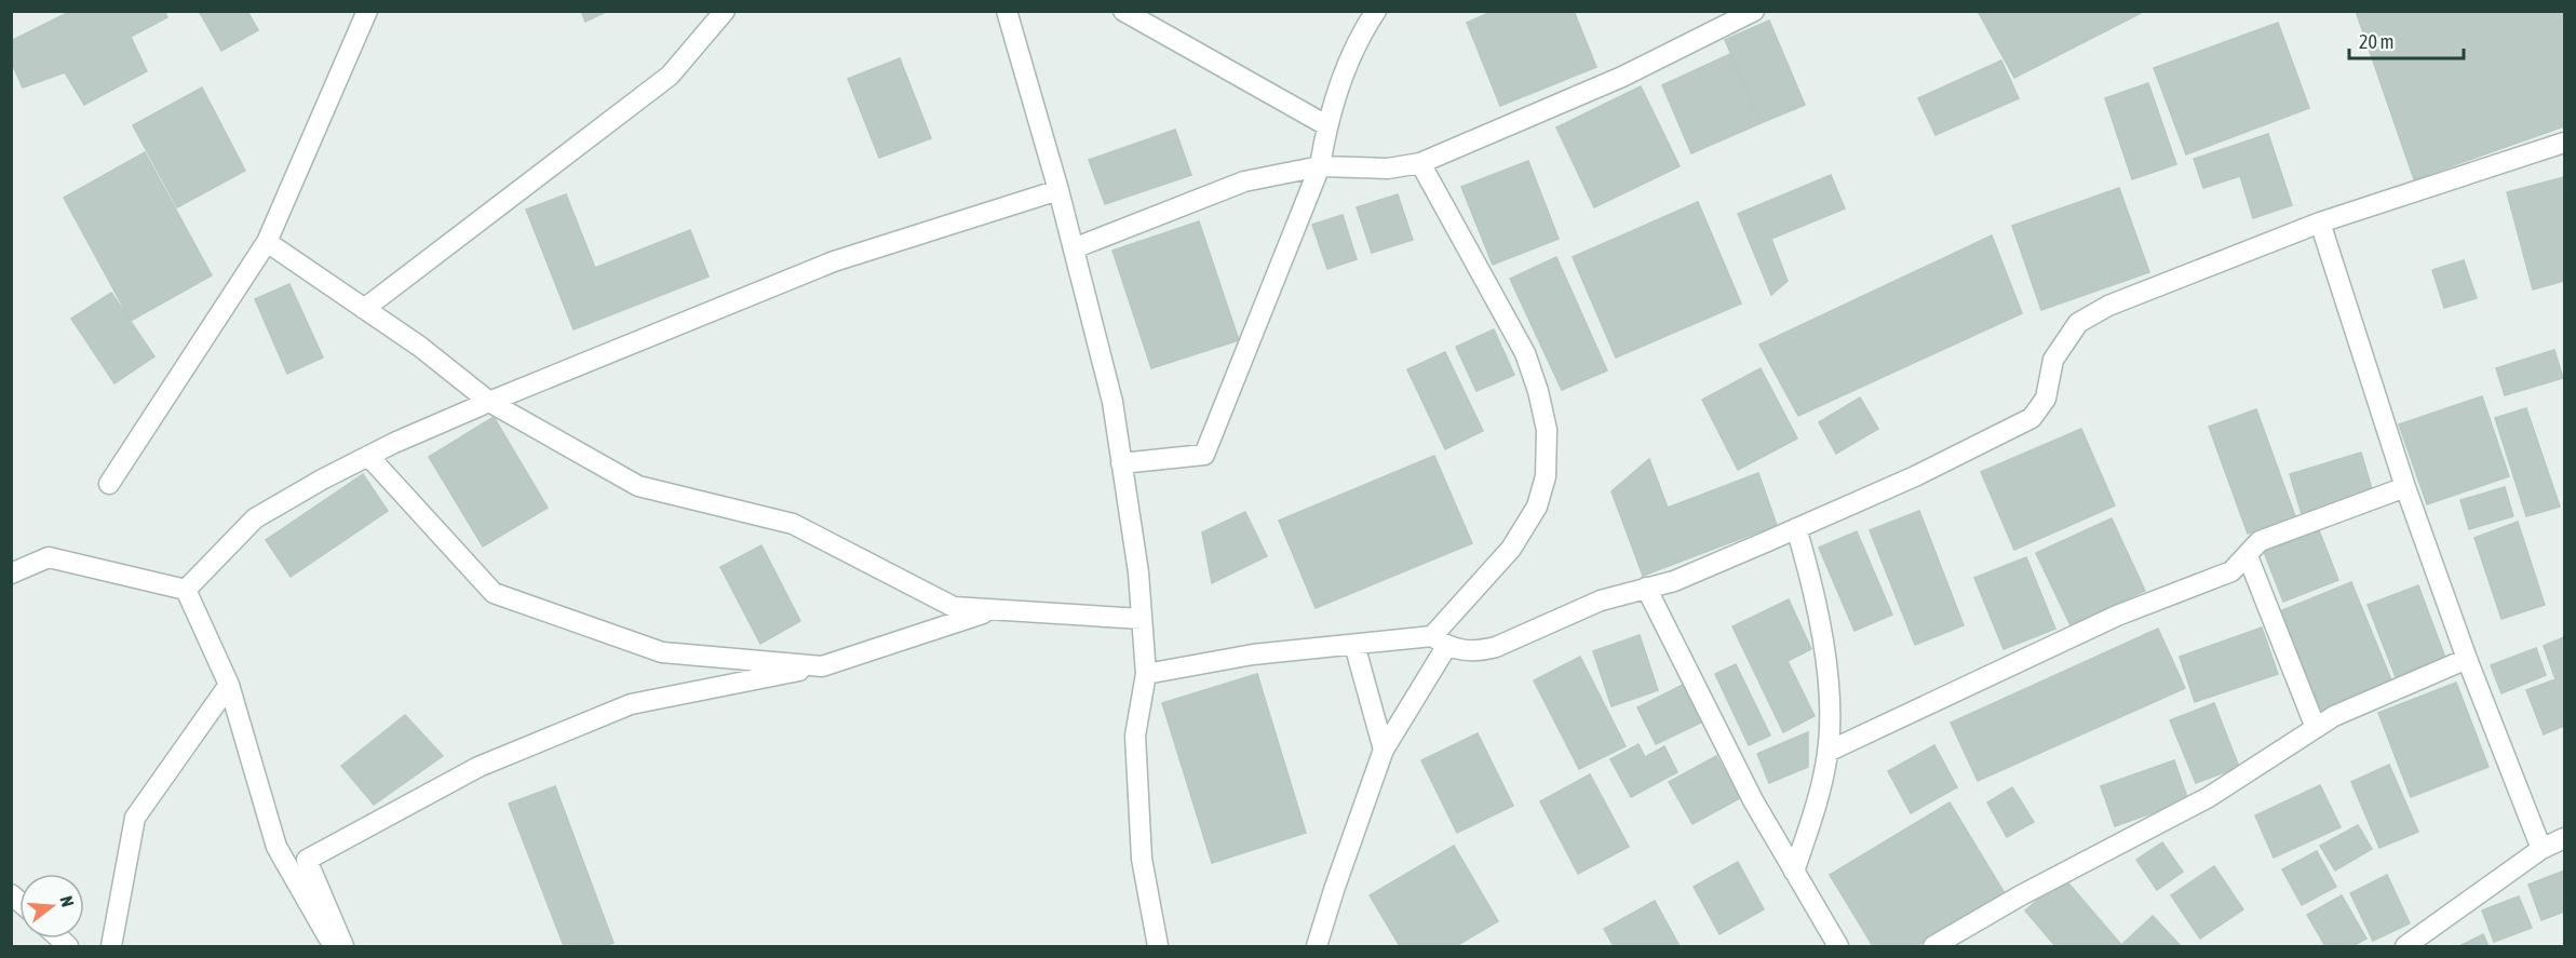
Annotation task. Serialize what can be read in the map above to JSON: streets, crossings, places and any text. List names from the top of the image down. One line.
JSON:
{"scale_bar":"20 m","north":"right"}
